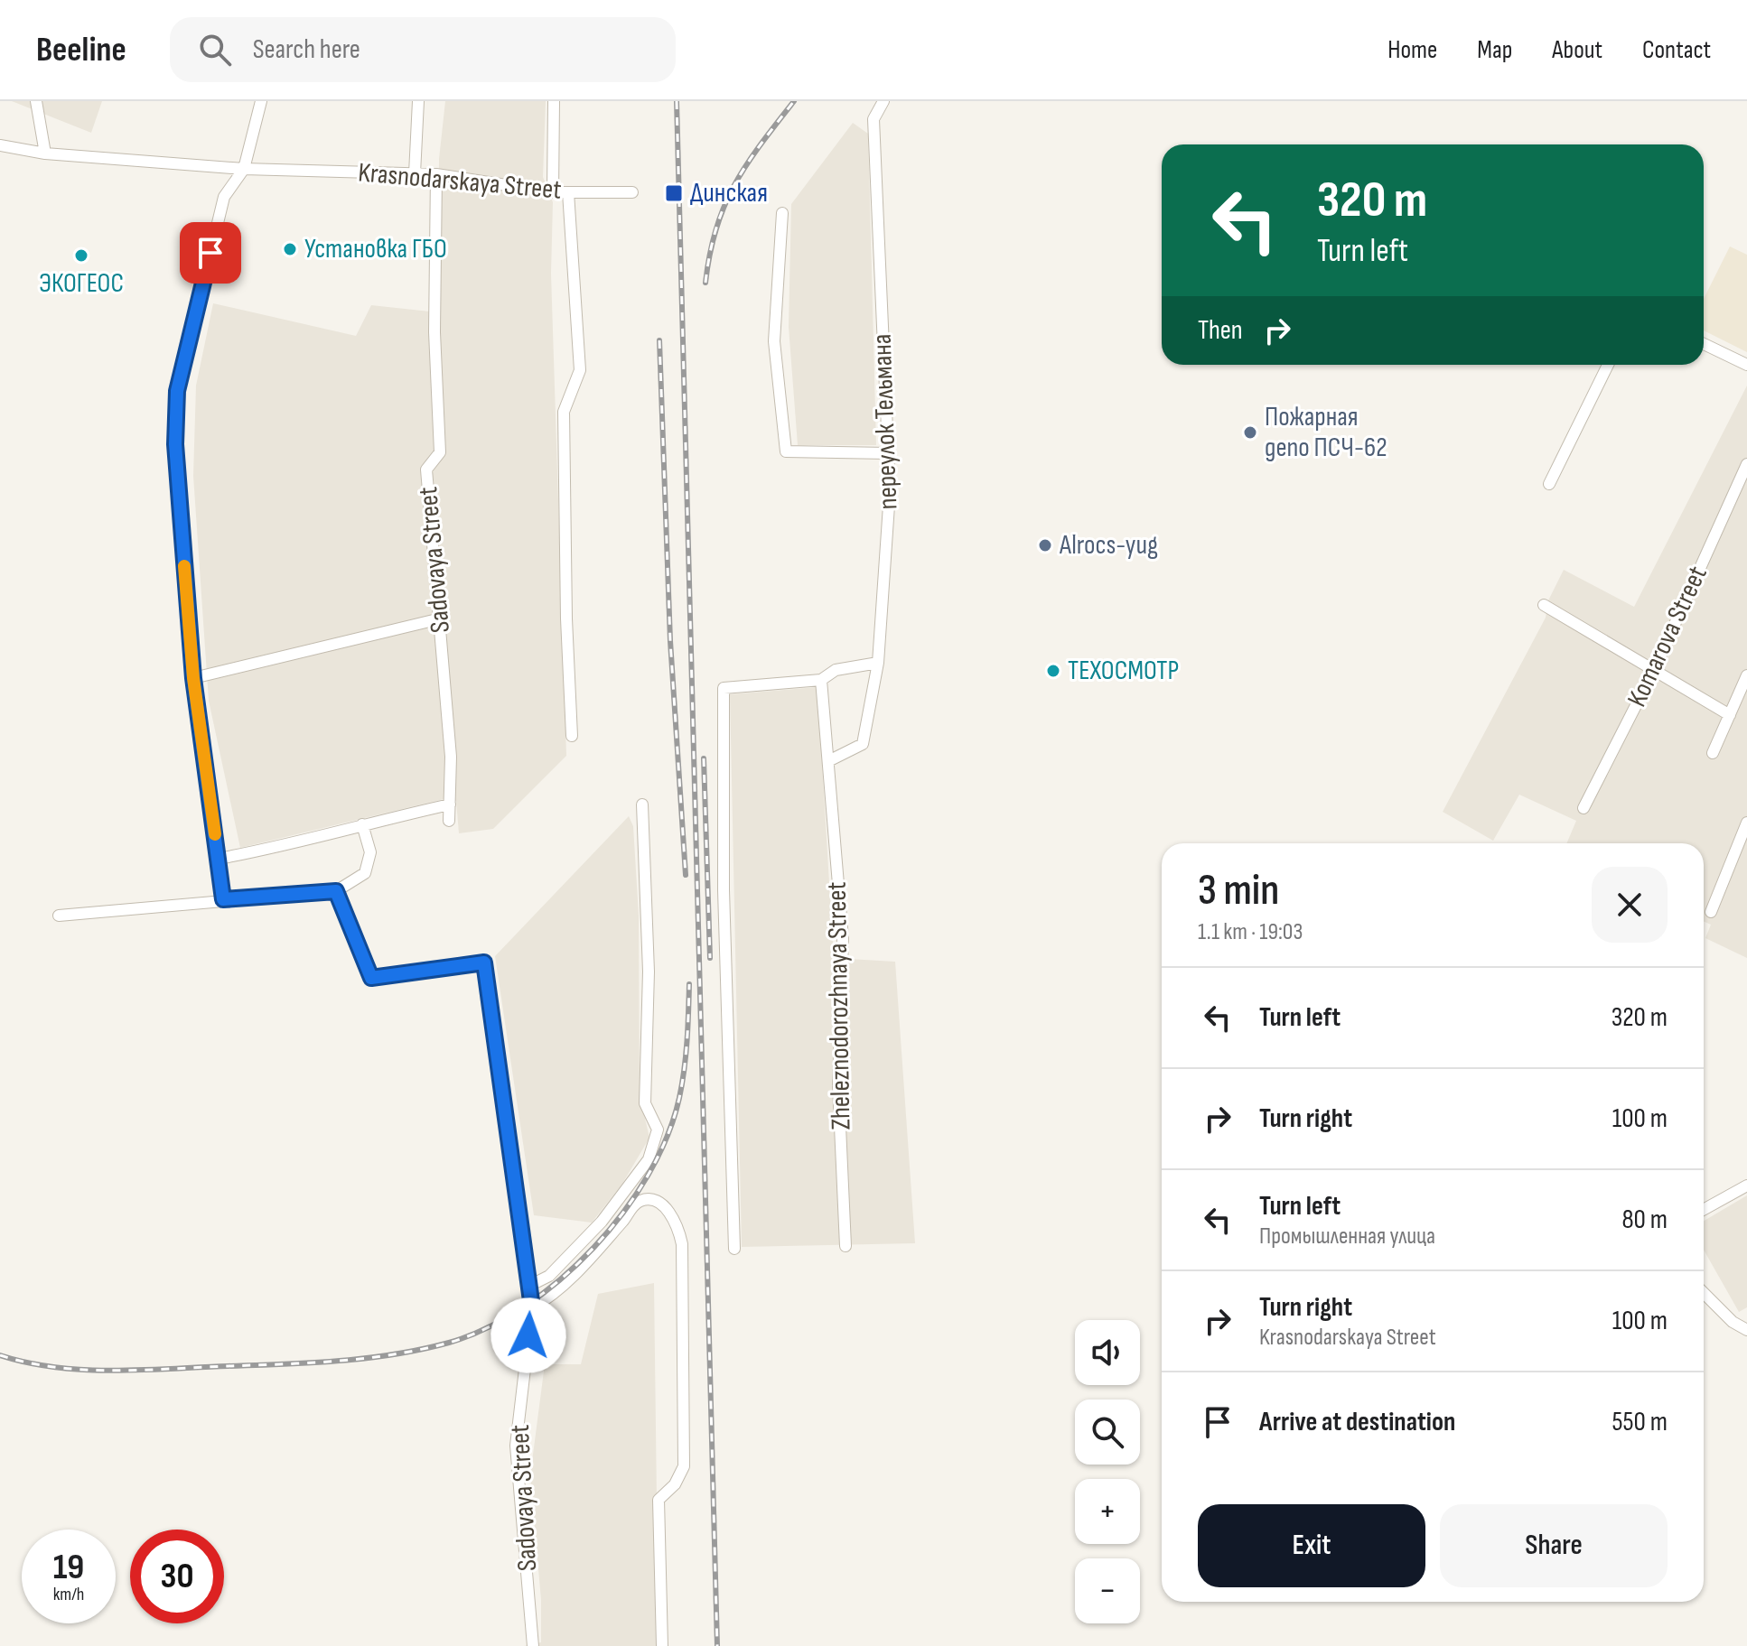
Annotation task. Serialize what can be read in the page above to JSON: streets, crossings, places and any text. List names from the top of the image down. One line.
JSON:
{"streets":{"street":["Krasnodarskaya Street","переулок Тельмана","Sadovaya Street","Komarova Street","Zheleznodorozhnaya Street"]},"crossings":[["Krasnodarskaya Street","Sadovaya Street"],["переулок Тельмана","Zheleznodorozhnaya Street"]],"places":{"transit":["Динская"],"other":["Установка ГБО","ЭКОГЕОС","Пожарная депо ПСЧ-62","Alrocs-yug","ТЕХОСМОТР"]},"page":{"header":"Beeline","search":"Search here","nav":["Home","Map","About","Contact"],"turn":["320 m","Turn left"],"then":"Then","heading":["3 min","1.1 km · 19:03"],"list":[{"name":"Turn left","value":"320 m"},{"name":"Turn right","value":"100 m"},{"name":"Turn left","note":"Промышленная улица","value":"80 m"},{"name":"Turn right","note":"Krasnodarskaya Street","value":"100 m"},{"name":"Arrive at destination","value":"550 m"}],"map_buttons":["+","−"],"buttons":["Exit","Share"],"speed":"19 km/h","limit":"30"}}
